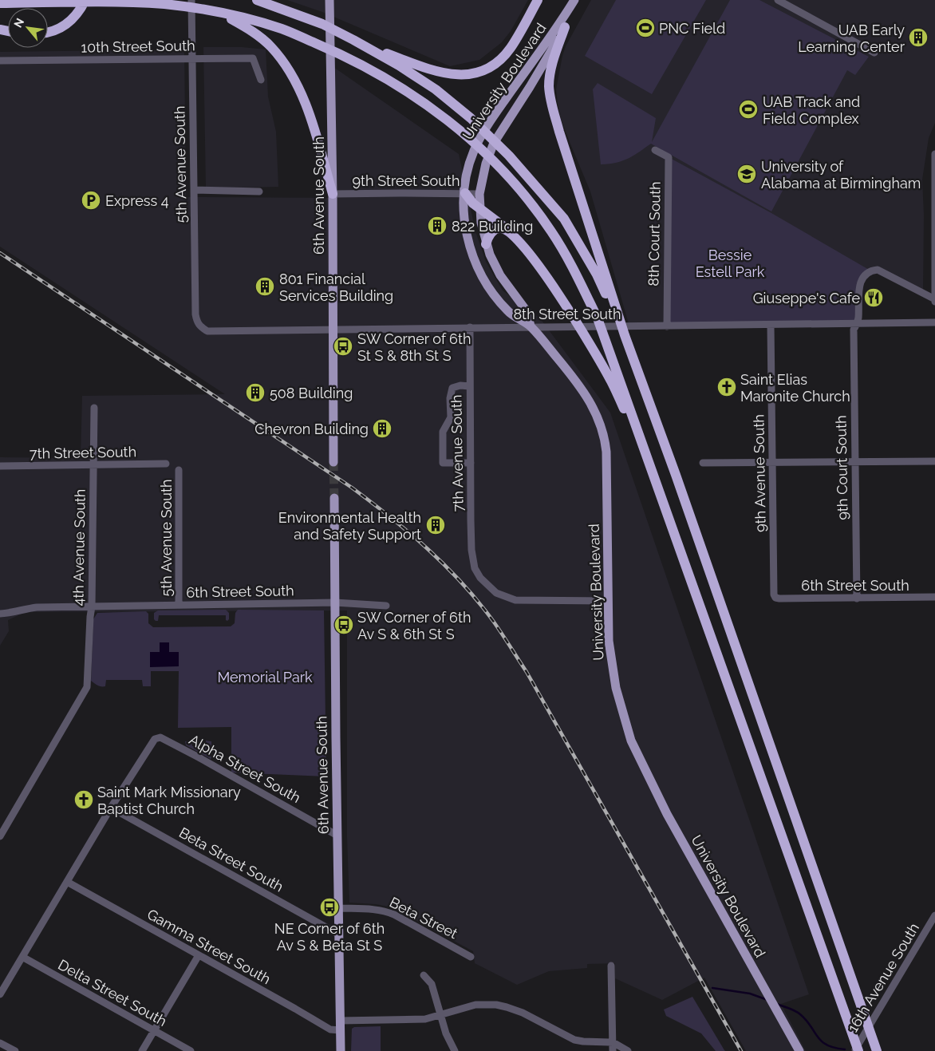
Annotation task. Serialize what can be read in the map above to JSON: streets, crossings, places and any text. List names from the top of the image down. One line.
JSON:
{"streets":{"main road":["University Boulevard","6th Avenue South"],"street":["10th Street South","5th Avenue South","9th Street South","8th Court South","8th Street South","7th Street South","7th Avenue South","9th Court South","9th Avenue South","4th Avenue South","6th Street South","Alpha Street South","Beta Street South","Beta Street","Gamma Street South","16th Avenue South","Delta Street South"]},"crossings":[["10th Street South","5th Avenue South"],["University Boulevard","9th Street South"],["University Boulevard","8th Street South"],["University Boulevard","7th Avenue South"],["5th Avenue South","8th Street South"],["5th Avenue South","6th Street South"],["9th Street South","6th Avenue South"],["6th Avenue South","8th Street South"],["6th Avenue South","6th Street South"],["6th Avenue South","Alpha Street South"],["6th Avenue South","Beta Street South"],["6th Avenue South","Beta Street"],["6th Avenue South","Gamma Street South"],["8th Court South","8th Street South"],["8th Street South","7th Avenue South"],["8th Street South","9th Court South"],["8th Street South","9th Avenue South"],["7th Street South","4th Avenue South"],["9th Court South","6th Street South"],["9th Avenue South","6th Street South"],["4th Avenue South","6th Street South"],["Alpha Street South","Beta Street South"]],"parks":["Bessie Estell Park","Memorial Park"],"places":{"sports":["PNC Field","UAB Track and Field Complex"],"building":["UAB Early Learning Center","822 Building","801 Financial Services Building","508 Building","Chevron Building","Environmental Health and Safety Support"],"school or university":["University of Alabama at Birmingham"],"parking":["Express 4"],"restaurant":["Giuseppe's Cafe"],"bus stop":["SW Corner of 6th St S & 8th St S","SW Corner of 6th Av S & 6th St S","NE Corner of 6th Av S & Beta St S"],"church":["Saint Elias Maronite Church","Saint Mark Missionary Baptist Church"]},"north":"top left"}
